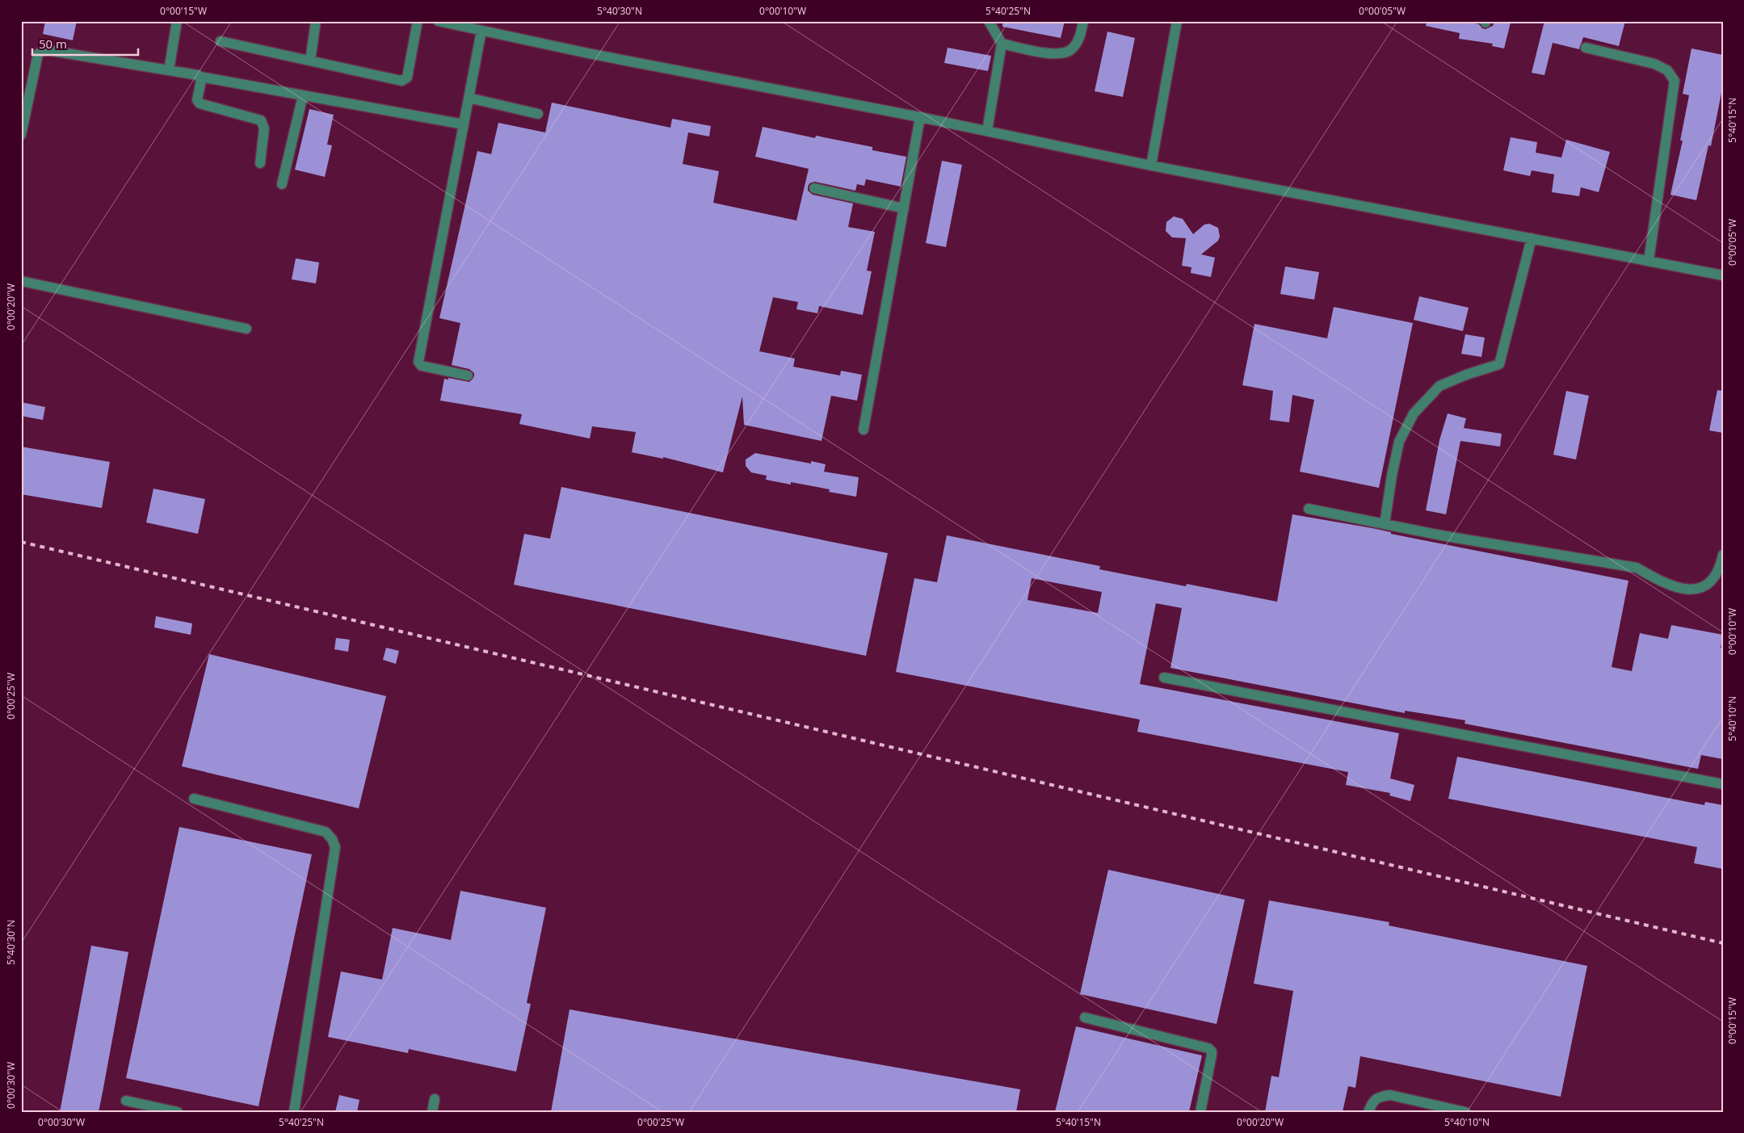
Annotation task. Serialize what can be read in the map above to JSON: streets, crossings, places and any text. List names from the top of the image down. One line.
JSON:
{"scale_bar":"50 m","coordinates":["0°00'15\"W","5°40'30\"N","0°00'10\"W","5°40'25\"N","0°00'05\"W","5°40'15\"N","0°00'20\"W","0°00'25\"W","5°40'10\"N","0°00'30\"W"]}
